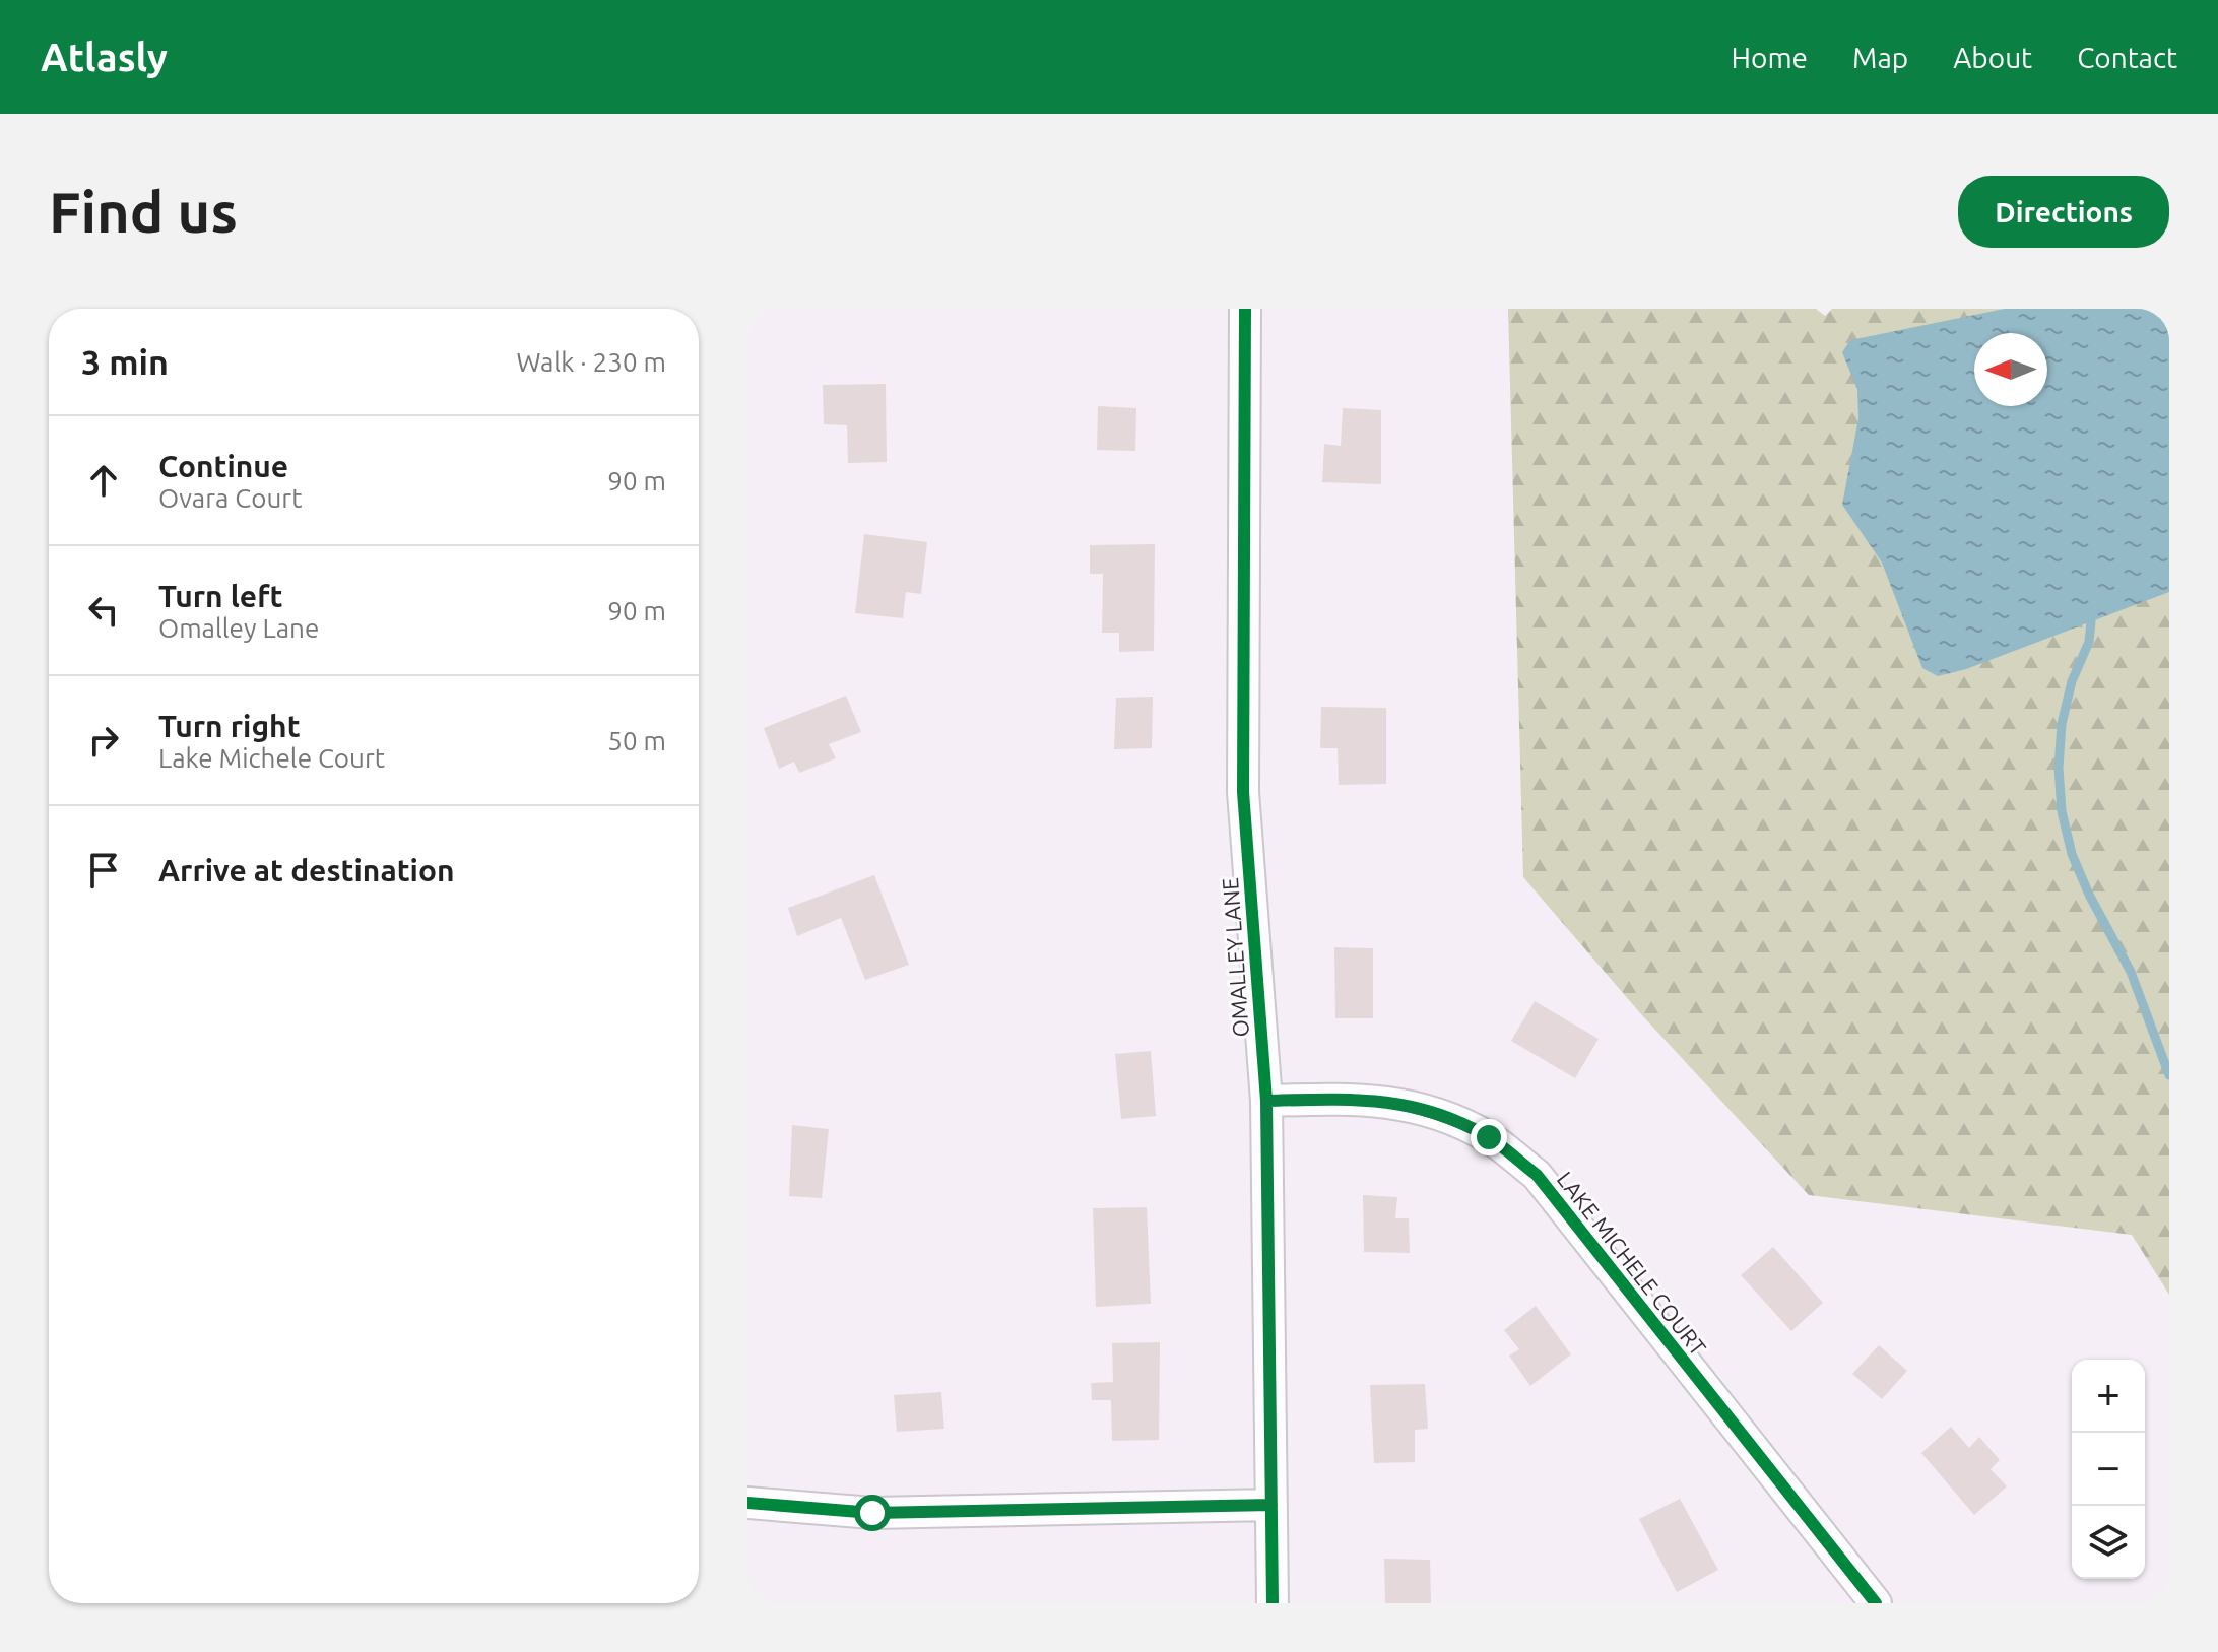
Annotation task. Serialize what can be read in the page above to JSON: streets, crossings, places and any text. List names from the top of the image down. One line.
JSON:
{"streets":{"street":["OMALLEY LANE","LAKE MICHELE COURT"]},"crossings":[["OMALLEY LANE","LAKE MICHELE COURT"]],"north":"left","page":{"header":"Atlasly","nav":["Home","Map","About","Contact"],"buttons":"Directions","title":"Find us","heading":["3 min","Walk · 230 m"],"list":[["Continue","Ovara Court","90 m"],["Turn left","Omalley Lane","90 m"],["Turn right","Lake Michele Court","50 m"],"Arrive at destination"],"map_buttons":["+","−"]}}
